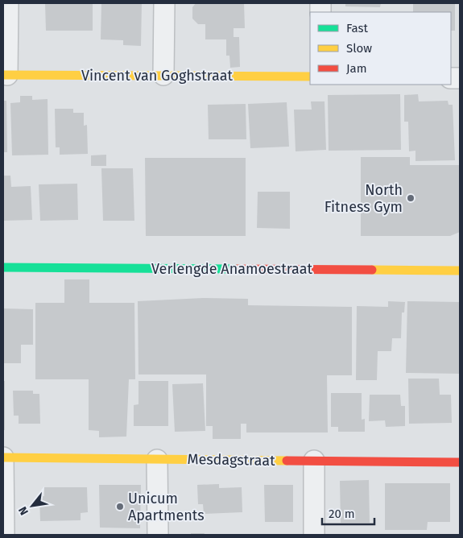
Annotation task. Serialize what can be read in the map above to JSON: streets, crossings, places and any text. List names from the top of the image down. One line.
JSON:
{"streets":{"street":["Vincent van Goghstraat","Verlengde Anamoestraat","Mesdagstraat"]},"places":["North Fitness Gym","Unicum Apartments"],"legend":["Fast","Slow","Jam"],"scale_bar":"20 m","north":"bottom left"}
